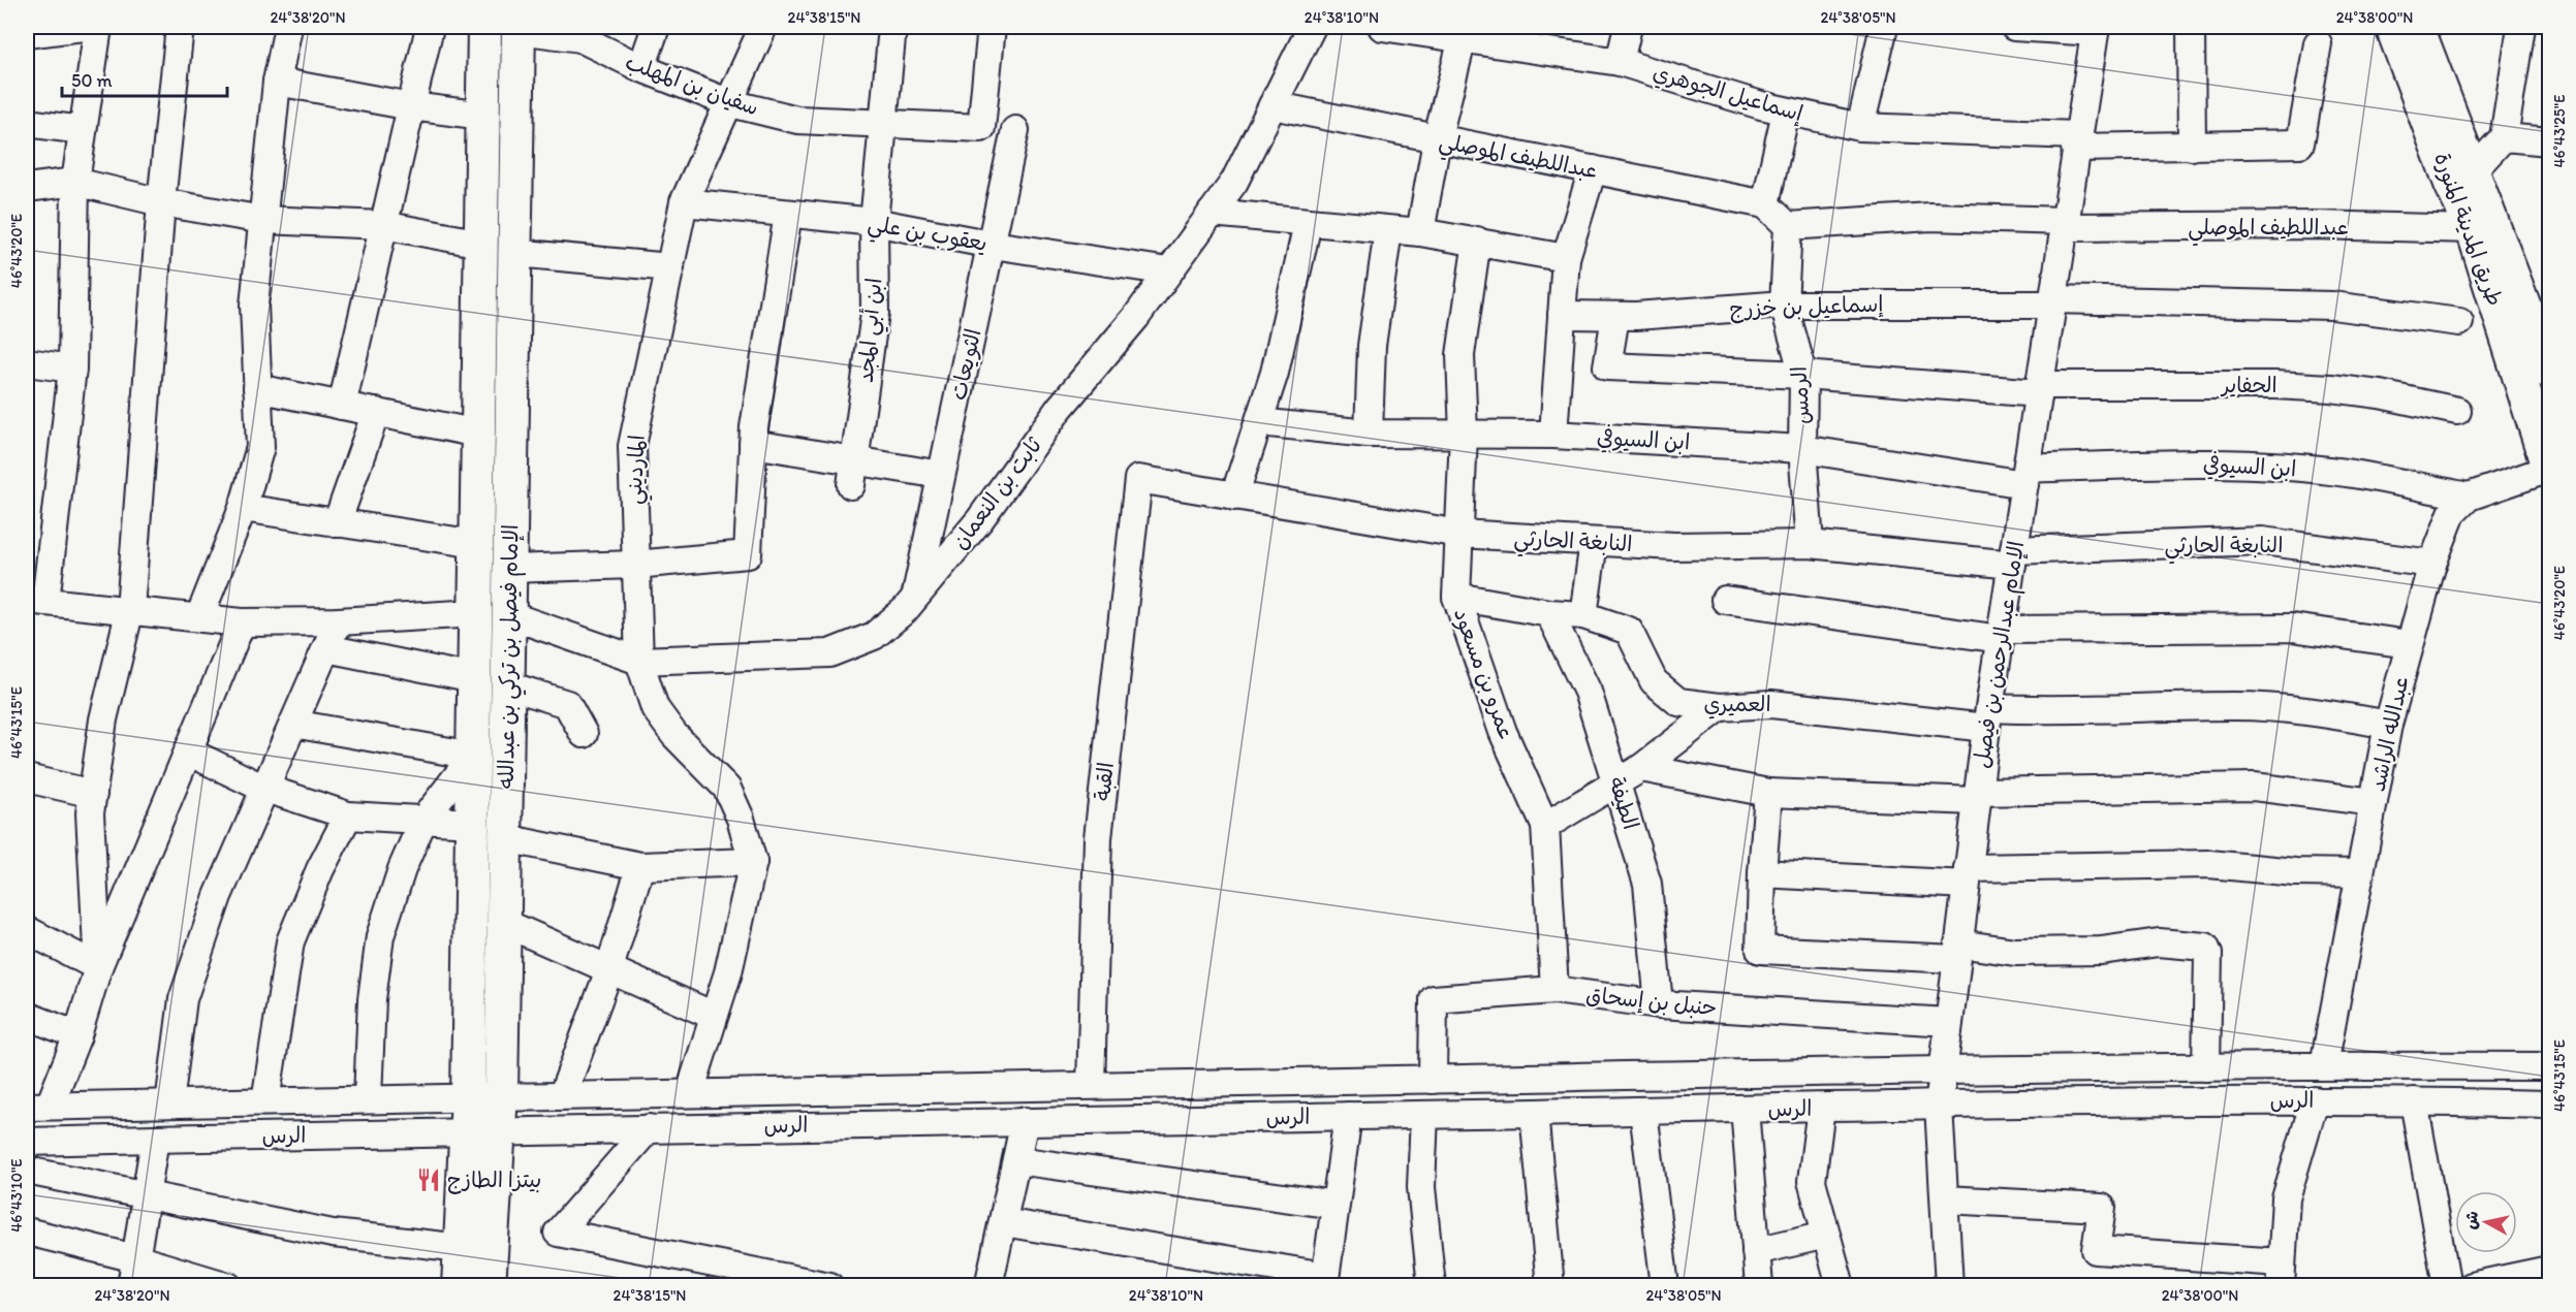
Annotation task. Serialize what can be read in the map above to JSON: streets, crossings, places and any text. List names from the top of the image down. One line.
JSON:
{"streets":{"main road":["طريق المدينة المنورة","الإمام فيصل بن تركي بن عبدالله"],"street":["سفيان بن المهلب","إسماعيل الجوهري","عبداللطيف الموصلي","يعقوب بن علي","إسماعيل بن خزرج","ابن أبي المجد","الثويعات","الحفاير","الرمس","ابن السيوفي","المارديني","ثابت بن النعمان","النابغة الحارثي","الإمام عبدالرحمن بن فيصل","عمرو بن مسعود","العميري","عبدالله الراشد","القبة","الطيفة","حنبل بن إسحاق","الرس"]},"crossings":[["سفيان بن المهلب","ابن أبي المجد"],["سفيان بن المهلب","المارديني"],["سفيان بن المهلب","الإمام فيصل بن تركي بن عبدالله"],["إسماعيل الجوهري","الإمام عبدالرحمن بن فيصل"],["عبداللطيف الموصلي","طريق المدينة المنورة"],["عبداللطيف الموصلي","الرمس"],["عبداللطيف الموصلي","ثابت بن النعمان"],["عبداللطيف الموصلي","الإمام عبدالرحمن بن فيصل"],["يعقوب بن علي","ابن أبي المجد"],["يعقوب بن علي","الثويعات"],["يعقوب بن علي","المارديني"],["يعقوب بن علي","ثابت بن النعمان"],["إسماعيل بن خزرج","الرمس"],["إسماعيل بن خزرج","الإمام عبدالرحمن بن فيصل"],["الثويعات","ثابت بن النعمان"],["الحفاير","الرمس"],["الحفاير","الإمام عبدالرحمن بن فيصل"],["الرمس","ابن السيوفي"],["الرمس","النابغة الحارثي"],["ابن السيوفي","الإمام عبدالرحمن بن فيصل"],["ابن السيوفي","عمرو بن مسعود"],["ابن السيوفي","عبدالله الراشد"],["المارديني","ثابت بن النعمان"],["ثابت بن النعمان","الإمام فيصل بن تركي بن عبدالله"],["النابغة الحارثي","الإمام عبدالرحمن بن فيصل"],["النابغة الحارثي","عمرو بن مسعود"],["النابغة الحارثي","عبدالله الراشد"],["النابغة الحارثي","القبة"],["الإمام عبدالرحمن بن فيصل","العميري"],["الإمام عبدالرحمن بن فيصل","حنبل بن إسحاق"],["الإمام عبدالرحمن بن فيصل","الرس"],["الإمام فيصل بن تركي بن عبدالله","الرس"],["عمرو بن مسعود","العميري"],["عمرو بن مسعود","حنبل بن إسحاق"],["العميري","عبدالله الراشد"],["العميري","الطيفة"],["عبدالله الراشد","الرس"],["القبة","الرس"],["الطيفة","حنبل بن إسحاق"],["حنبل بن إسحاق","الرس"]],"places":{"restaurant":["بيتزا الطازج"]},"scale_bar":"50 m","north":"left","coordinates":["24°38'20\"N","24°38'15\"N","24°38'10\"N","24°38'05\"N","24°38'00\"N","46°43'25\"E","46°43'20\"E","46°43'15\"E","46°43'10\"E"]}
